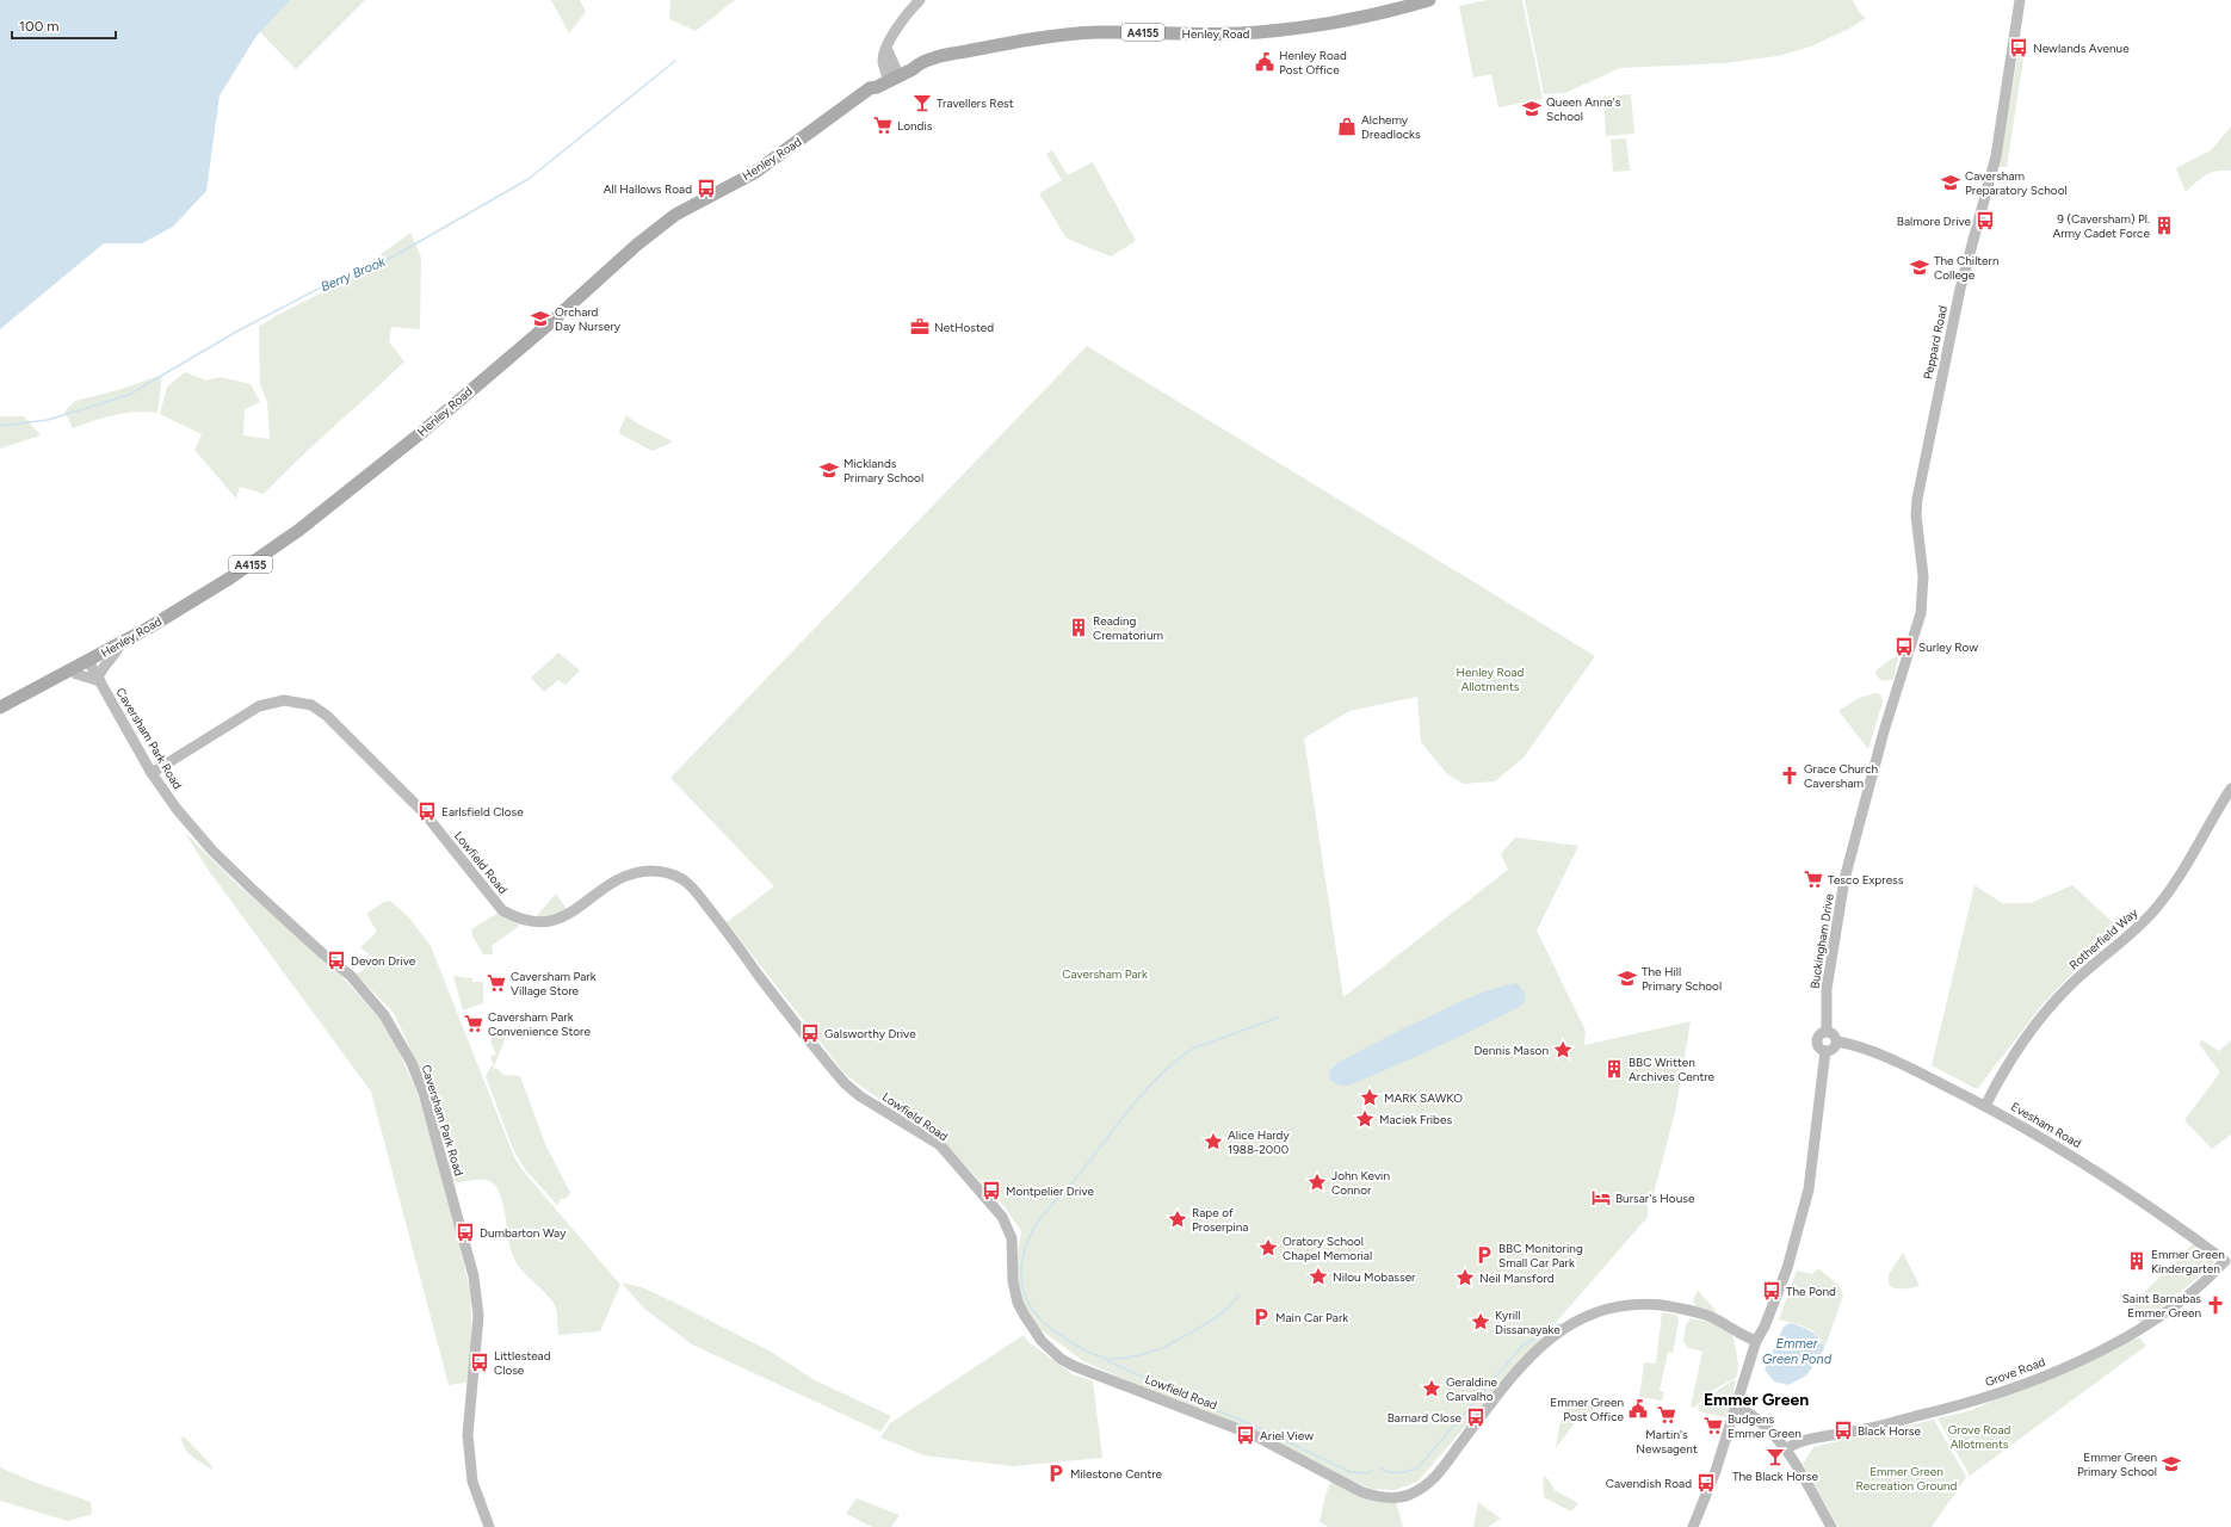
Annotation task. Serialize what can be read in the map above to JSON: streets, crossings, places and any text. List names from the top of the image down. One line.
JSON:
{"streets":{"main road":["A4155","Henley Road"],"street":["Peppard Road","Caversham Park Road","Lowfield Road","Rotherfield Way","Buckingham Drive","Evesham Road","Grove Road"]},"crossings":[["Henley Road","Caversham Park Road"],["Peppard Road","Buckingham Drive"],["Caversham Park Road","Lowfield Road"],["Rotherfield Way","Evesham Road"],["Buckingham Drive","Evesham Road"],["Evesham Road","Grove Road"]],"districts":["Emmer Green"],"water":["Berry Brook","Emmer Green Pond"],"parks":["Henley Road Allotments","Caversham Park","Grove Road Allotments","Emmer Green Recreation Ground"],"places":{"bus stop":["Newlands Avenue","All Hallows Road","Balmore Drive","Surley Row","Earlsfield Close","Devon Drive","Galsworthy Drive","Montpelier Drive","Dumbarton Way","The Pond","Littlestead Close","Barnard Close","Black Horse","Ariel View","Cavendish Road"],"public building":["Henley Road Post Office","Emmer Green Post Office"],"bar":["Travellers Rest","The Black Horse"],"school or university":["Queen Anne's School","Caversham Preparatory School","The Chiltern College","Orchard Day Nursery","Micklands Primary School","The Hill Primary School","Emmer Green Primary School"],"supermarket":["Londis","Tesco Express","Caversham Park Village Store","Caversham Park Convenience Store","Martin's Newsagent","Budgens Emmer Green"],"shop":["Alchemy Dreadlocks"],"building":["9 (Caversham) Pl. Army Cadet Force","Reading Crematorium","BBC Written Archives Centre","Emmer Green Kindergarten"],"office":["NetHosted"],"church":["Grace Church Caversham","Saint Barnabas Emmer Green"],"place":["Dennis Mason","MARK SAWKO","Maciek Fribes","Alice Hardy 1988-2000","John Kevin Connor","Rape of Proserpina","Oratory School Chapel Memorial","Nilou Mobasser","Neil Mansford","Kyrill Dissanayake","Geraldine Carvalho"],"hotel":["Bursar's House"],"parking":["BBC Monitoring Small Car Park","Main Car Park","Milestone Centre"]},"scale_bar":"100 m"}
